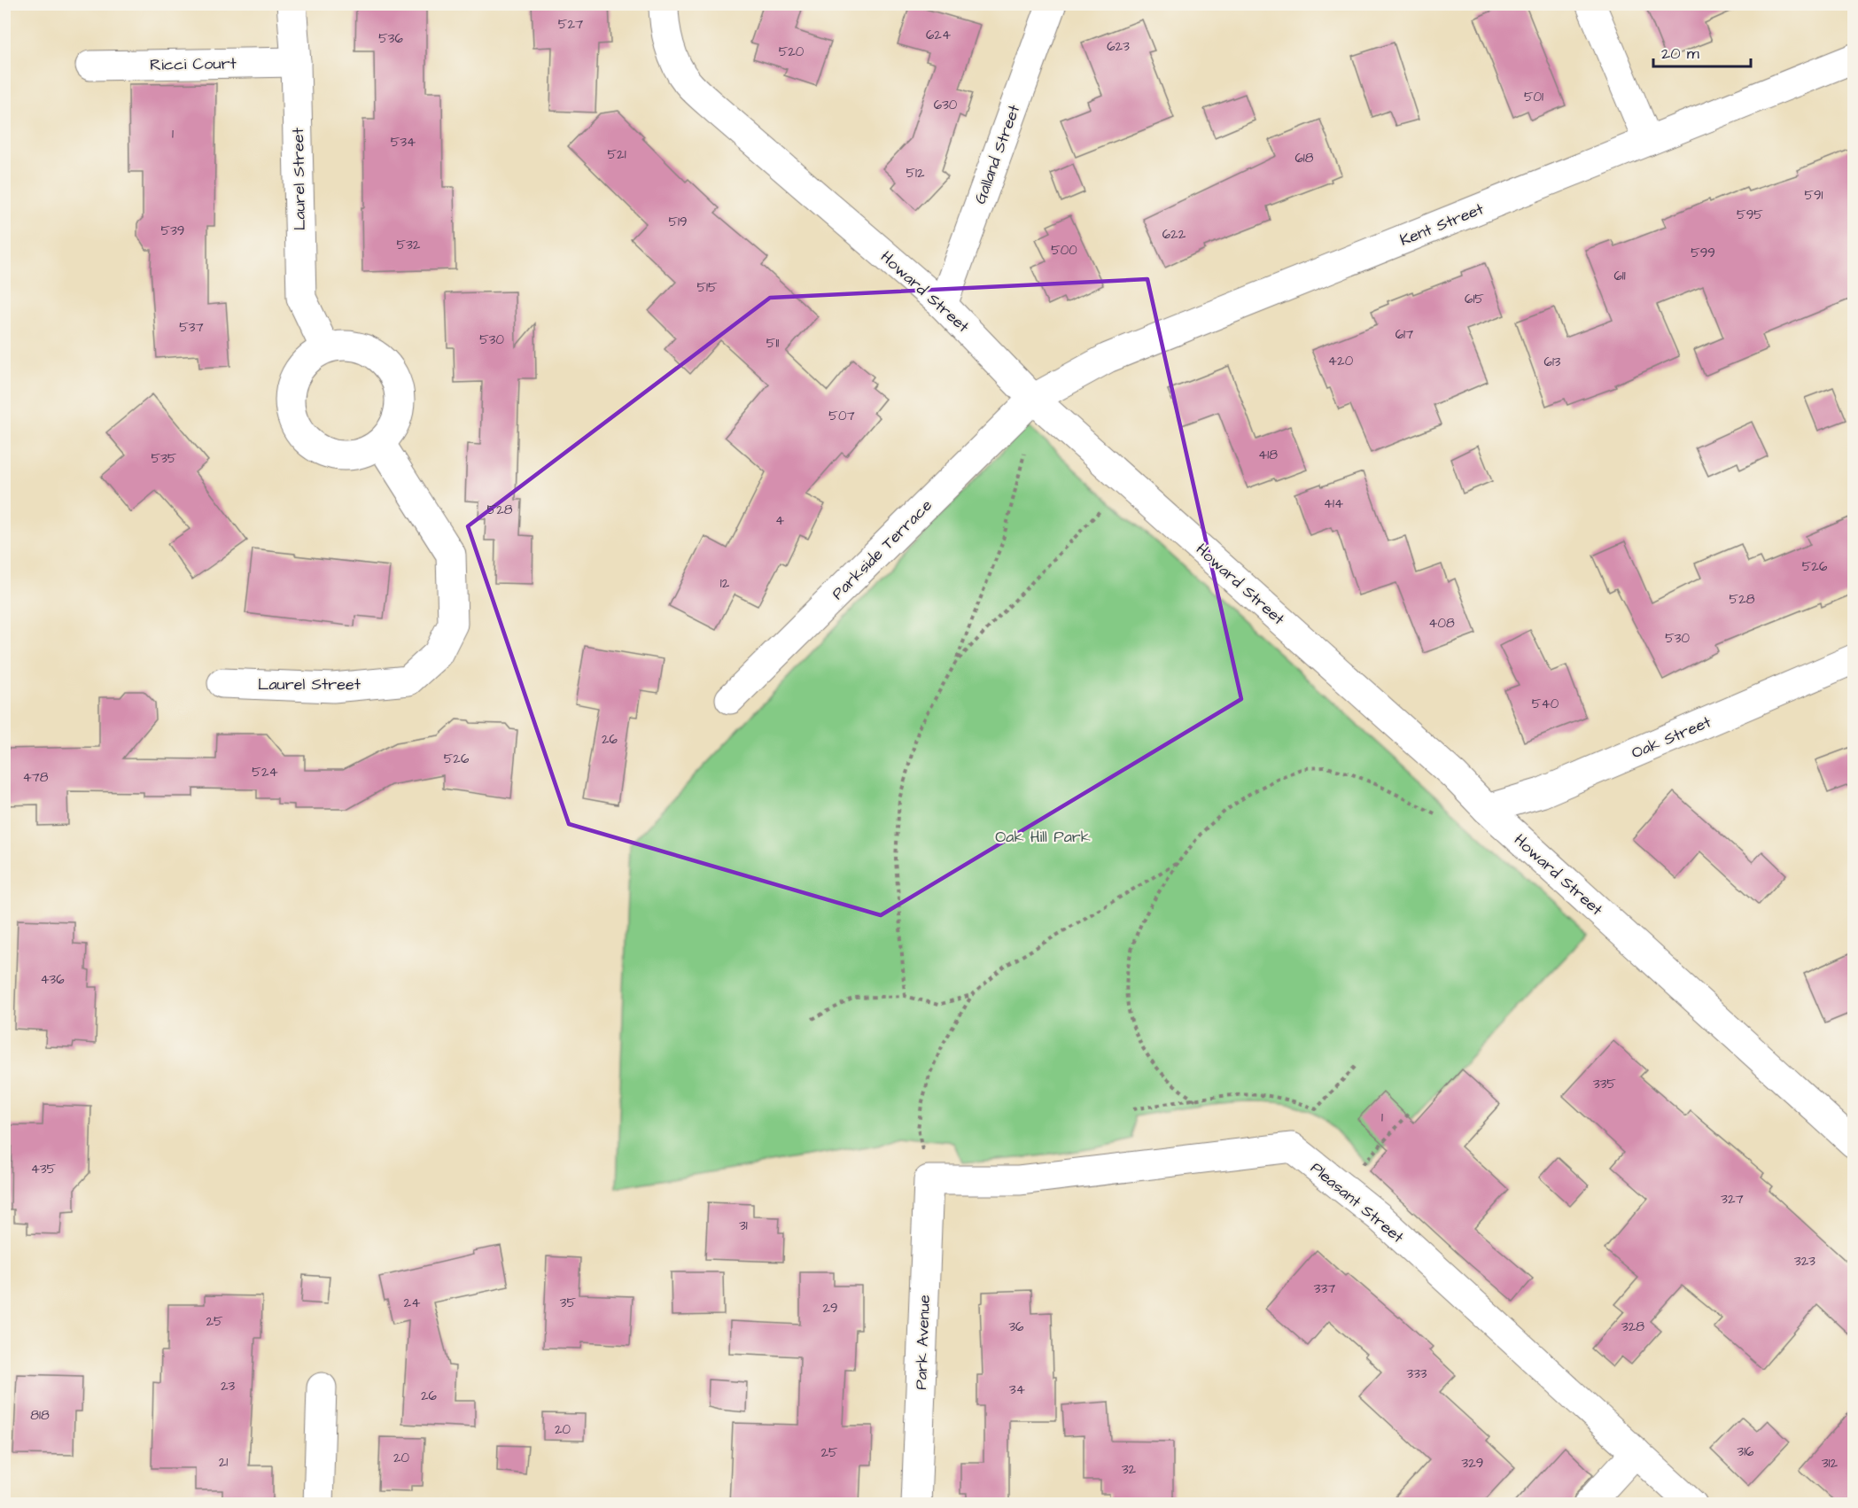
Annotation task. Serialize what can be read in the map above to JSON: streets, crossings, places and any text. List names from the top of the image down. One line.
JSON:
{"streets":{"street":["Ricci Court","Galland Street","Laurel Street","Kent Street","Howard Street","Parkside Terrace","Oak Street","Pleasant Street","Park Avenue"]},"crossings":[["Ricci Court","Laurel Street"],["Galland Street","Howard Street"],["Kent Street","Howard Street"],["Kent Street","Parkside Terrace"],["Howard Street","Parkside Terrace"],["Howard Street","Oak Street"],["Pleasant Street","Park Avenue"]],"parks":["Oak Hill Park"],"house_numbers":["527","624","536","623","520","501","630","1","534","521","618","512","591","595","519","539","622","532","500","599","611","515","615","537","617","530","511","420","613","507","418","535","414","528","4","526","12","528","408","530","540","26","526","524","478","436","335","1","435","327","31","323","337","24","35","29","25","36","328","333","23","34","26","818","20","316","25","20","21","329","312","32"],"scale_bar":"20 m"}
